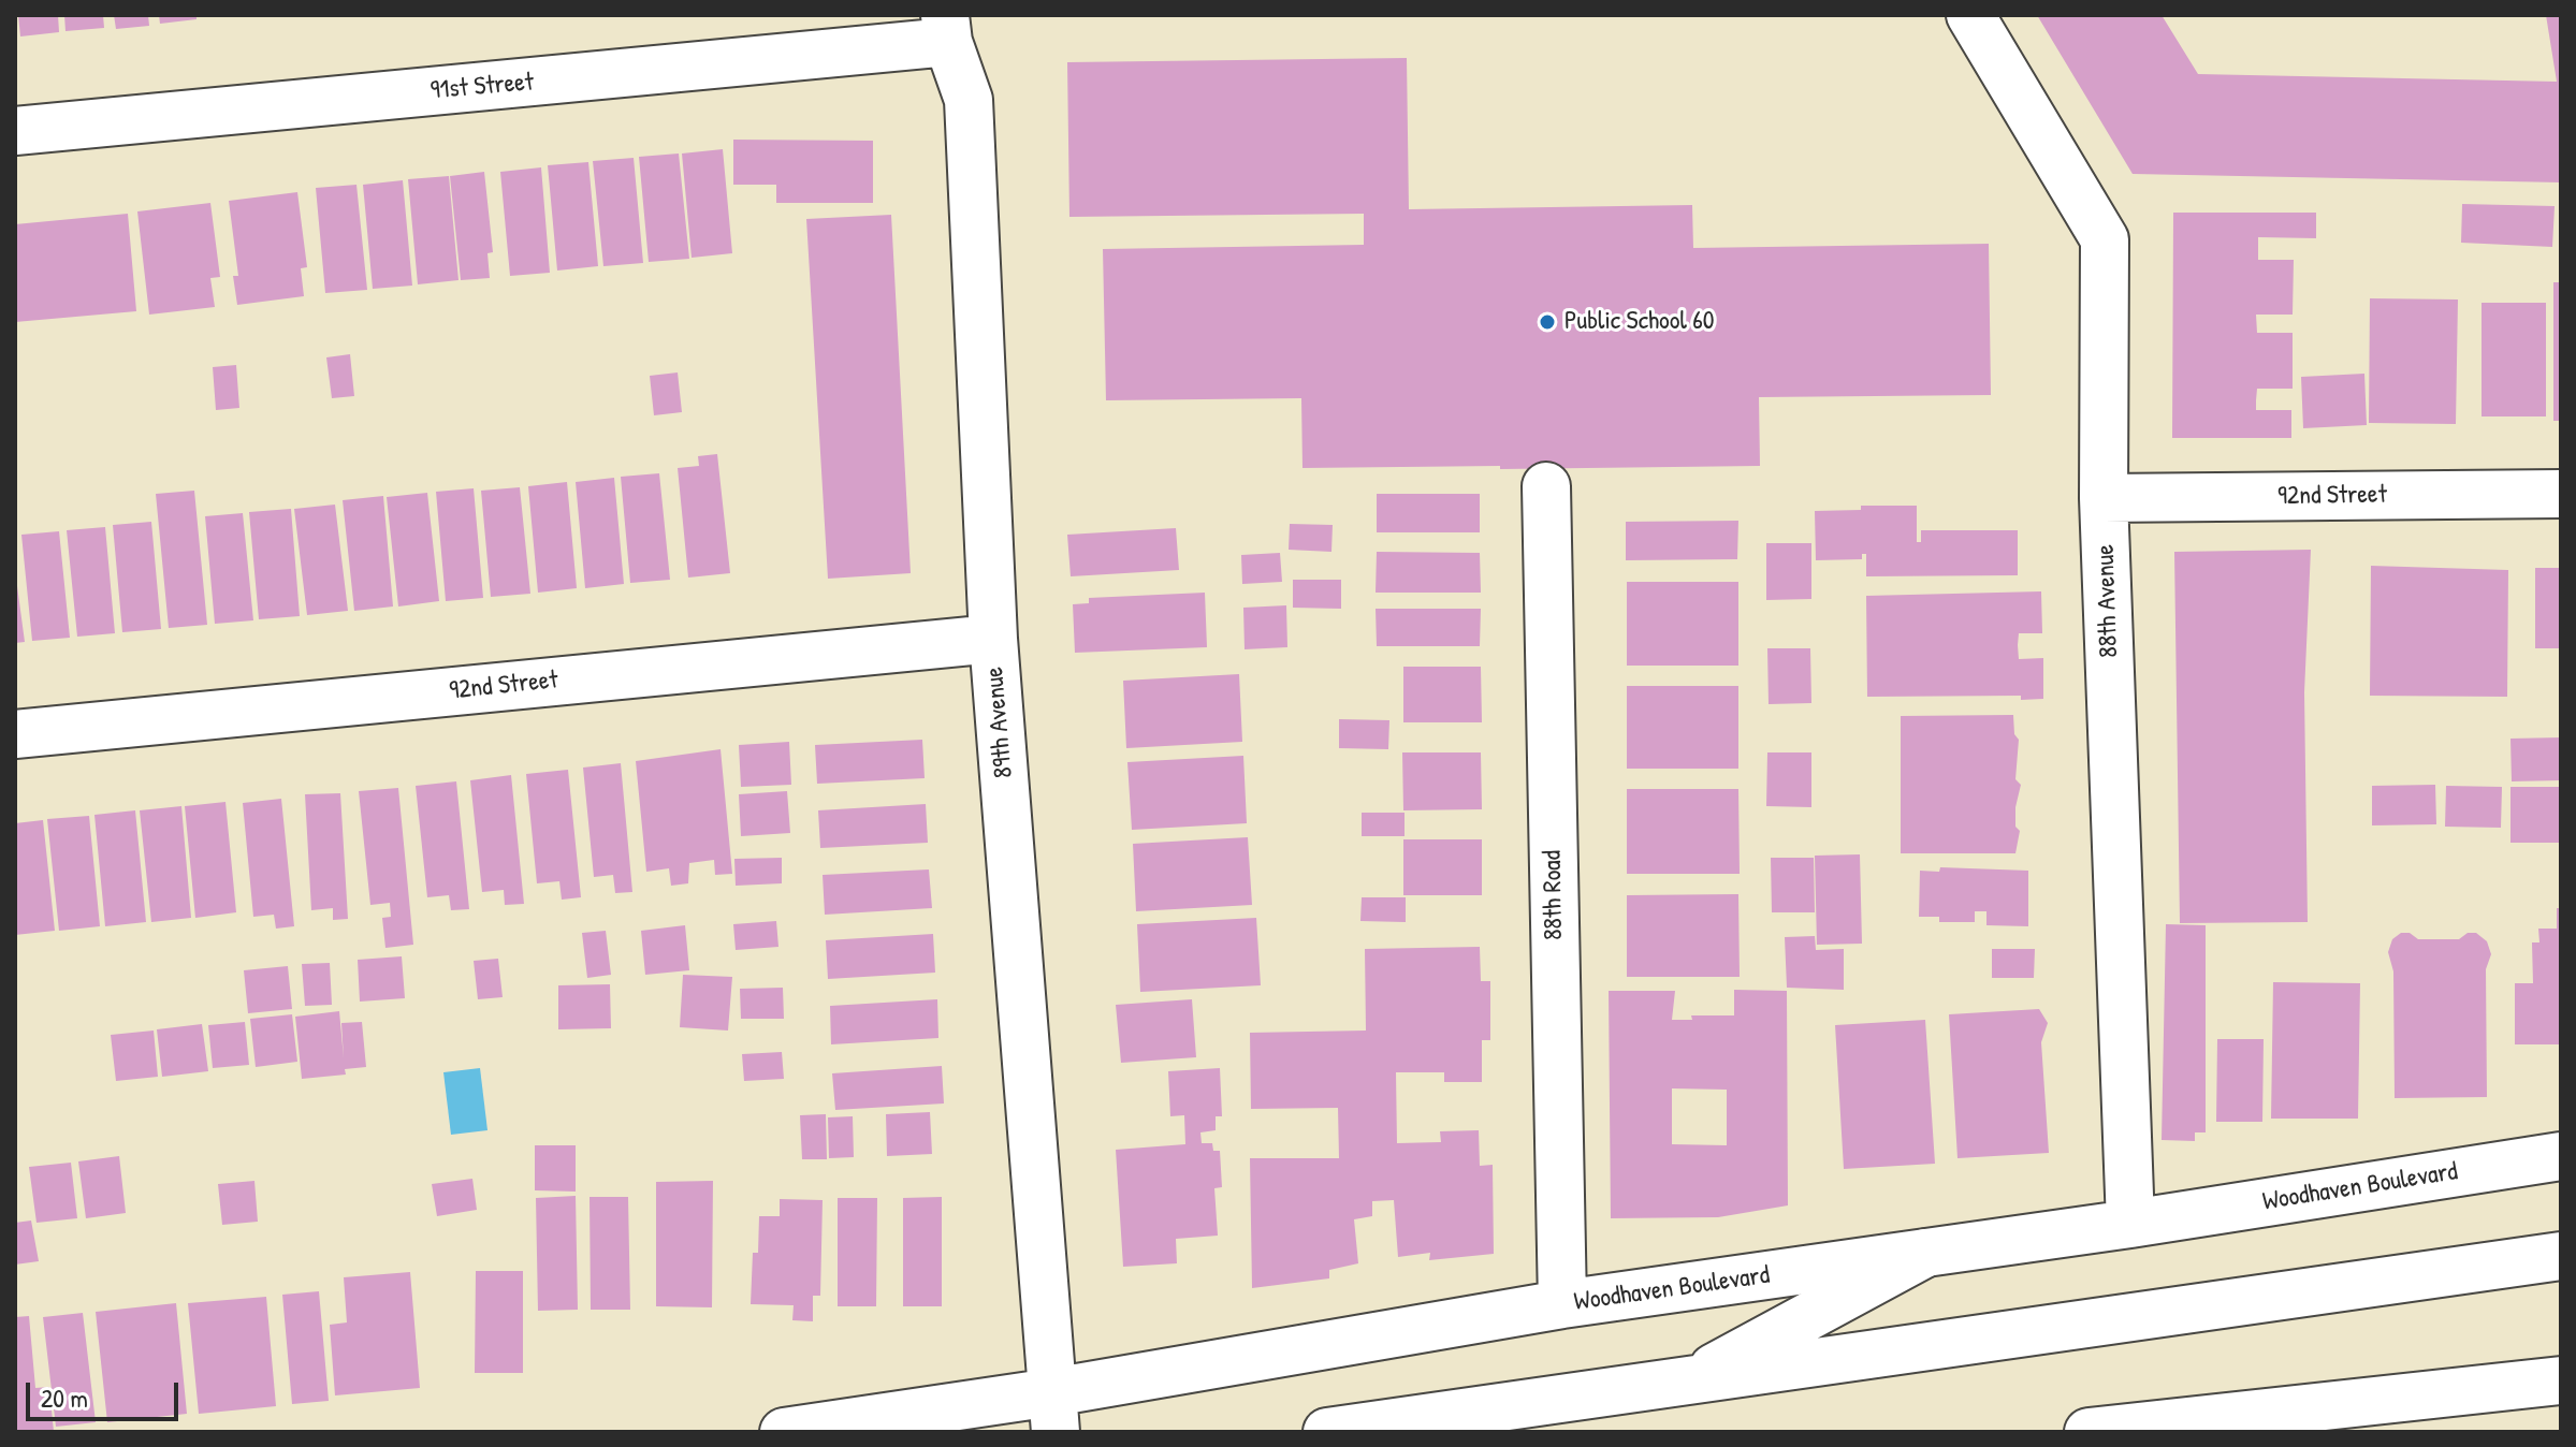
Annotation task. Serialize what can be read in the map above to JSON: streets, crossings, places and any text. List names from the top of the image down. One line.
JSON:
{"streets":{"street":["91st Street","92nd Street","88th Avenue","89th Avenue","88th Road","Woodhaven Boulevard"]},"crossings":[["91st Street","89th Avenue"],["92nd Street","88th Avenue"],["92nd Street","89th Avenue"],["88th Avenue","Woodhaven Boulevard"],["89th Avenue","Woodhaven Boulevard"],["88th Road","Woodhaven Boulevard"]],"places":["Public School 60"],"scale_bar":"20 m"}
